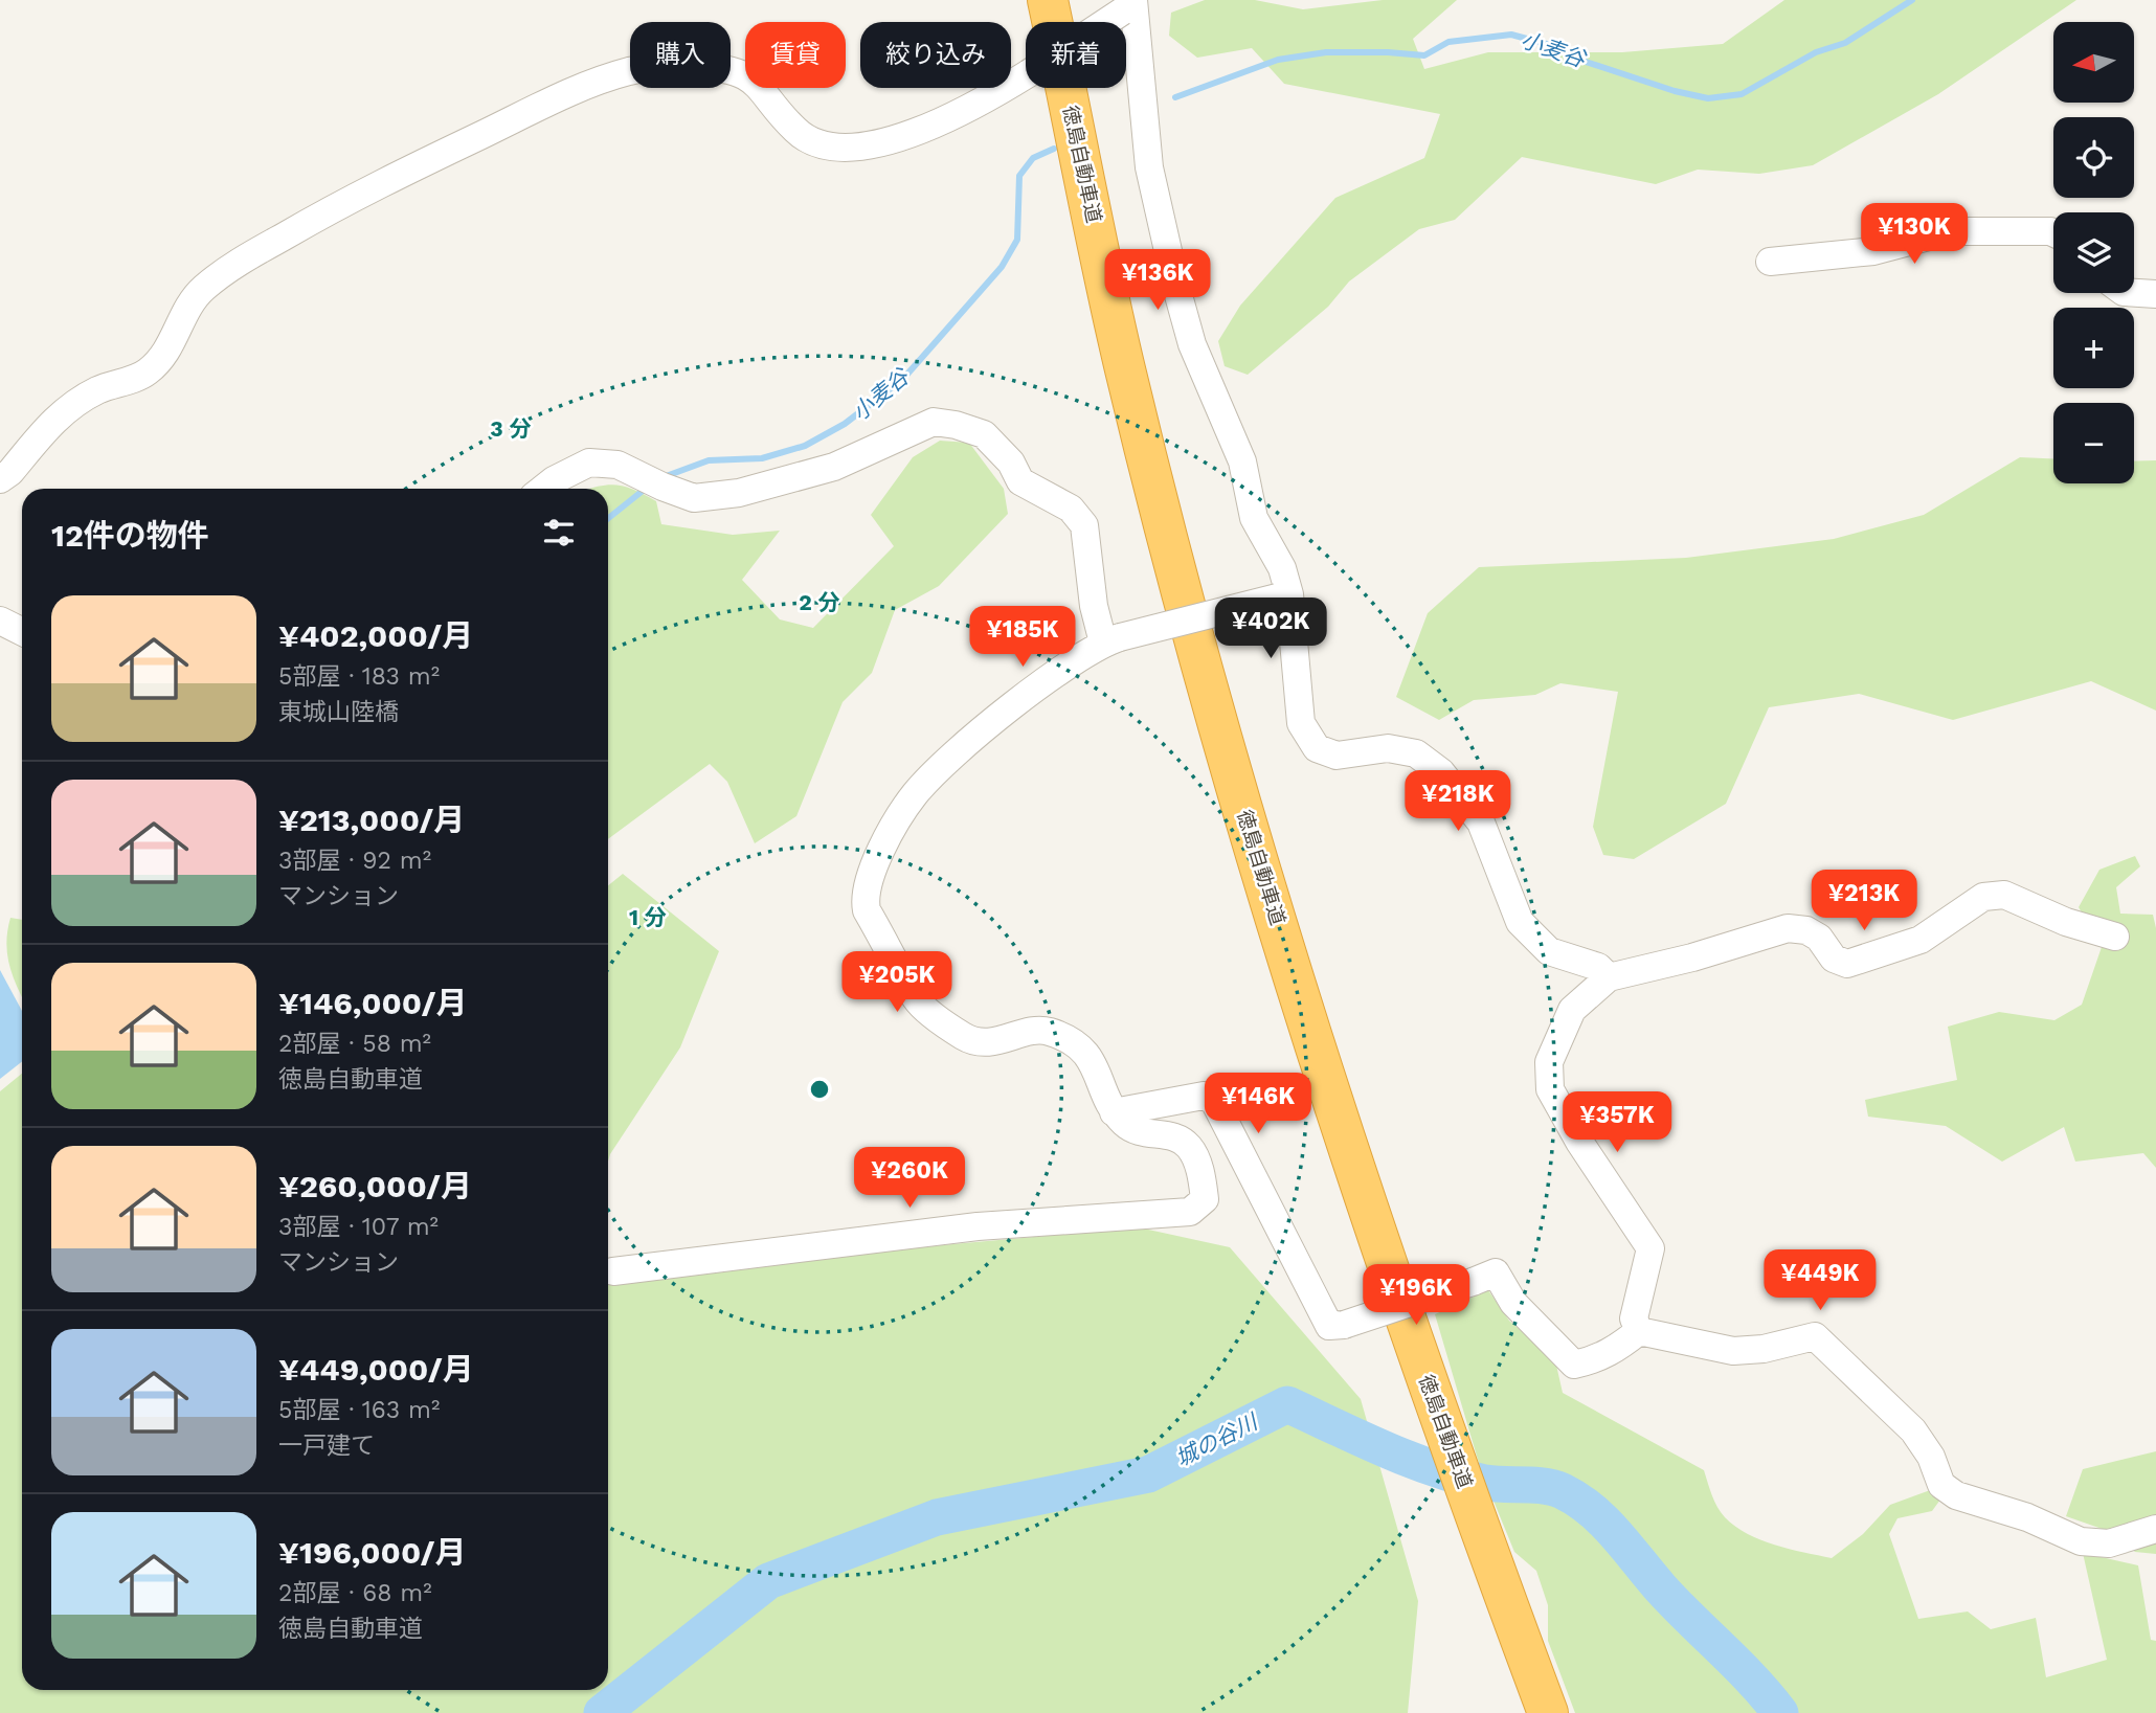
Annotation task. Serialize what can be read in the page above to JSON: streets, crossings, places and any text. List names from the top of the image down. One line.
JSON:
{"streets":{"highway":["徳島自動車道"]},"water":["小麦谷","城の谷川"],"north":"left","page":{"map_buttons":["+","−"],"chip":["購入","賃貸","絞り込み","新着"],"price":["¥130K","¥136K","¥402K","¥185K","¥218K","¥213K","¥205K","¥146K","¥357K","¥260K","¥449K","¥196K"],"heading":"12件の物件","list":[{"name":"¥402,000/月","note":"5部屋 · 183 m² · 東城山陸橋"},{"name":"¥213,000/月","note":"3部屋 · 92 m² · マンション"},{"name":"¥146,000/月","note":"2部屋 · 58 m² · 徳島自動車道"},{"name":"¥260,000/月","note":"3部屋 · 107 m² · マンション"},{"name":"¥449,000/月","note":"5部屋 · 163 m² · 一戸建て"},{"name":"¥196,000/月","note":"2部屋 · 68 m² · 徳島自動車道"}]},"rings":["3 分","2 分","1 分"]}
